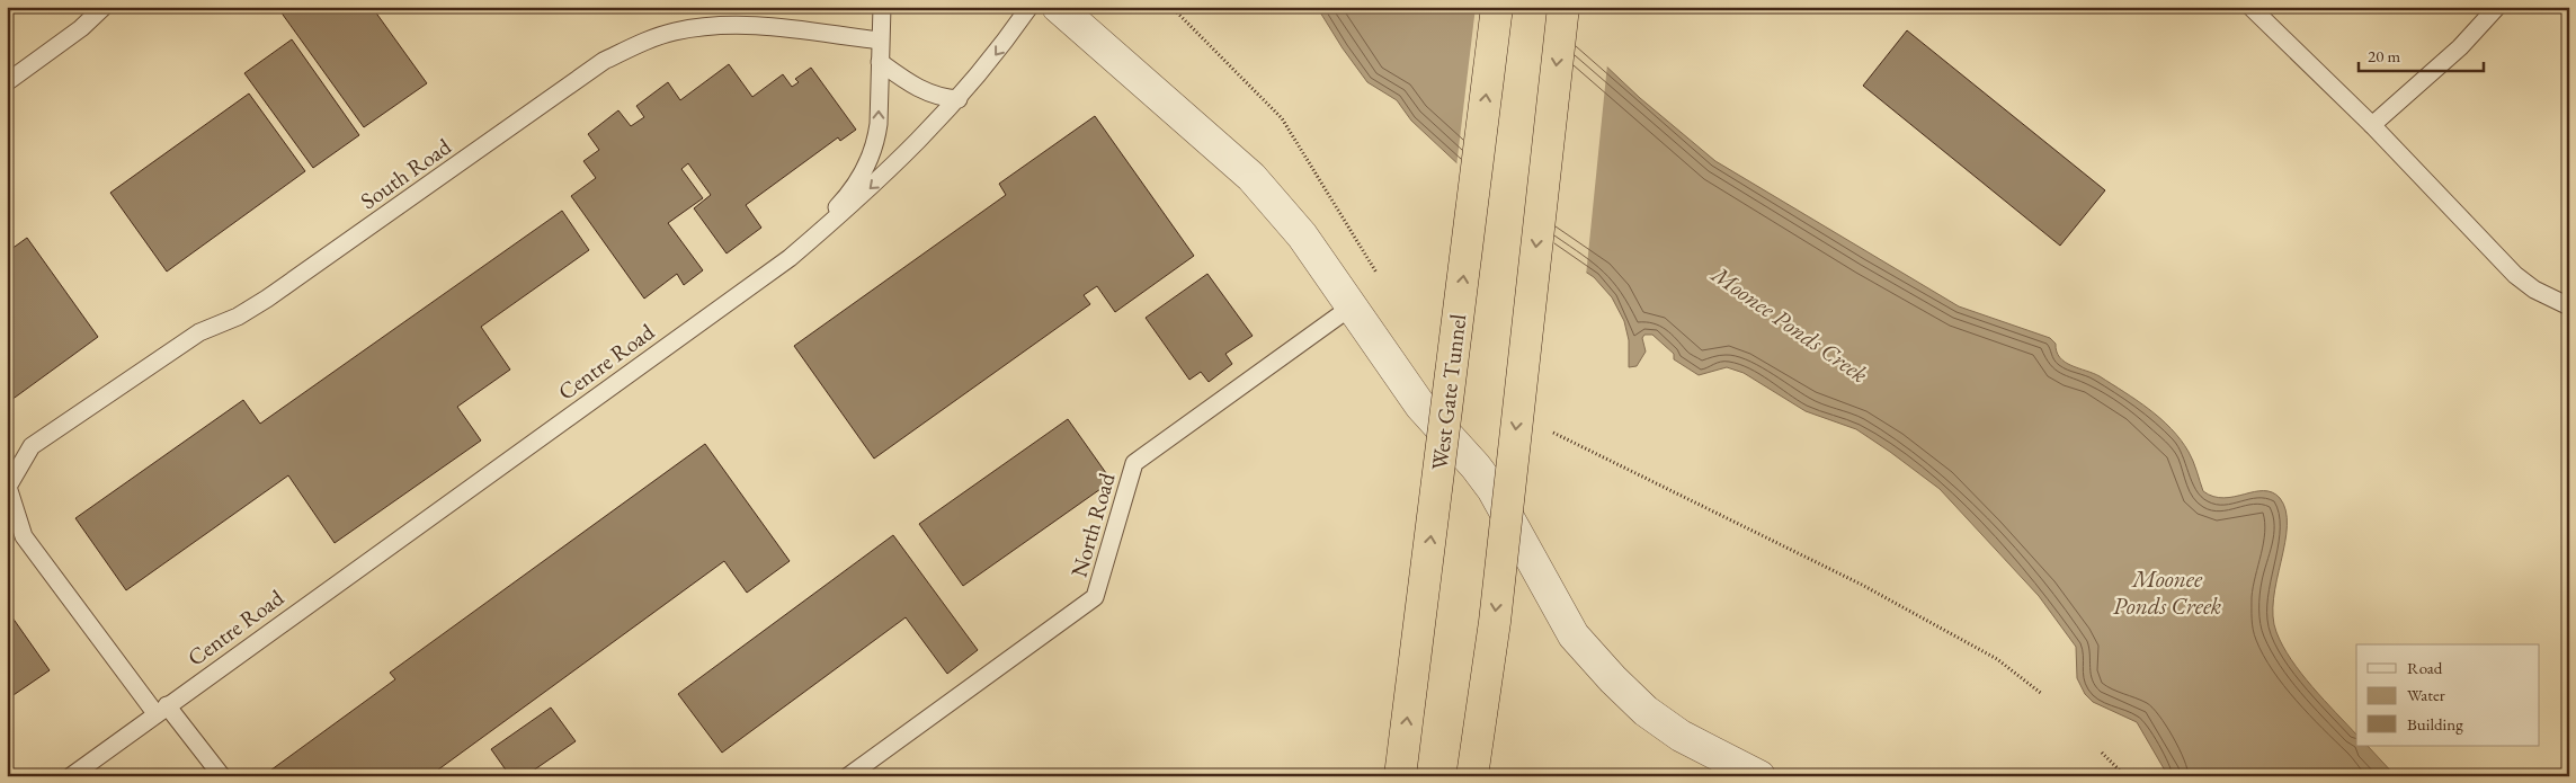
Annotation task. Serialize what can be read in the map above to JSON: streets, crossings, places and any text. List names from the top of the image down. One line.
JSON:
{"streets":{"highway":["West Gate Tunnel"],"lane":["South Road","Centre Road","North Road"]},"water":["Moonee Ponds Creek"],"legend":["Road","Water","Building"],"scale_bar":"20 m"}
